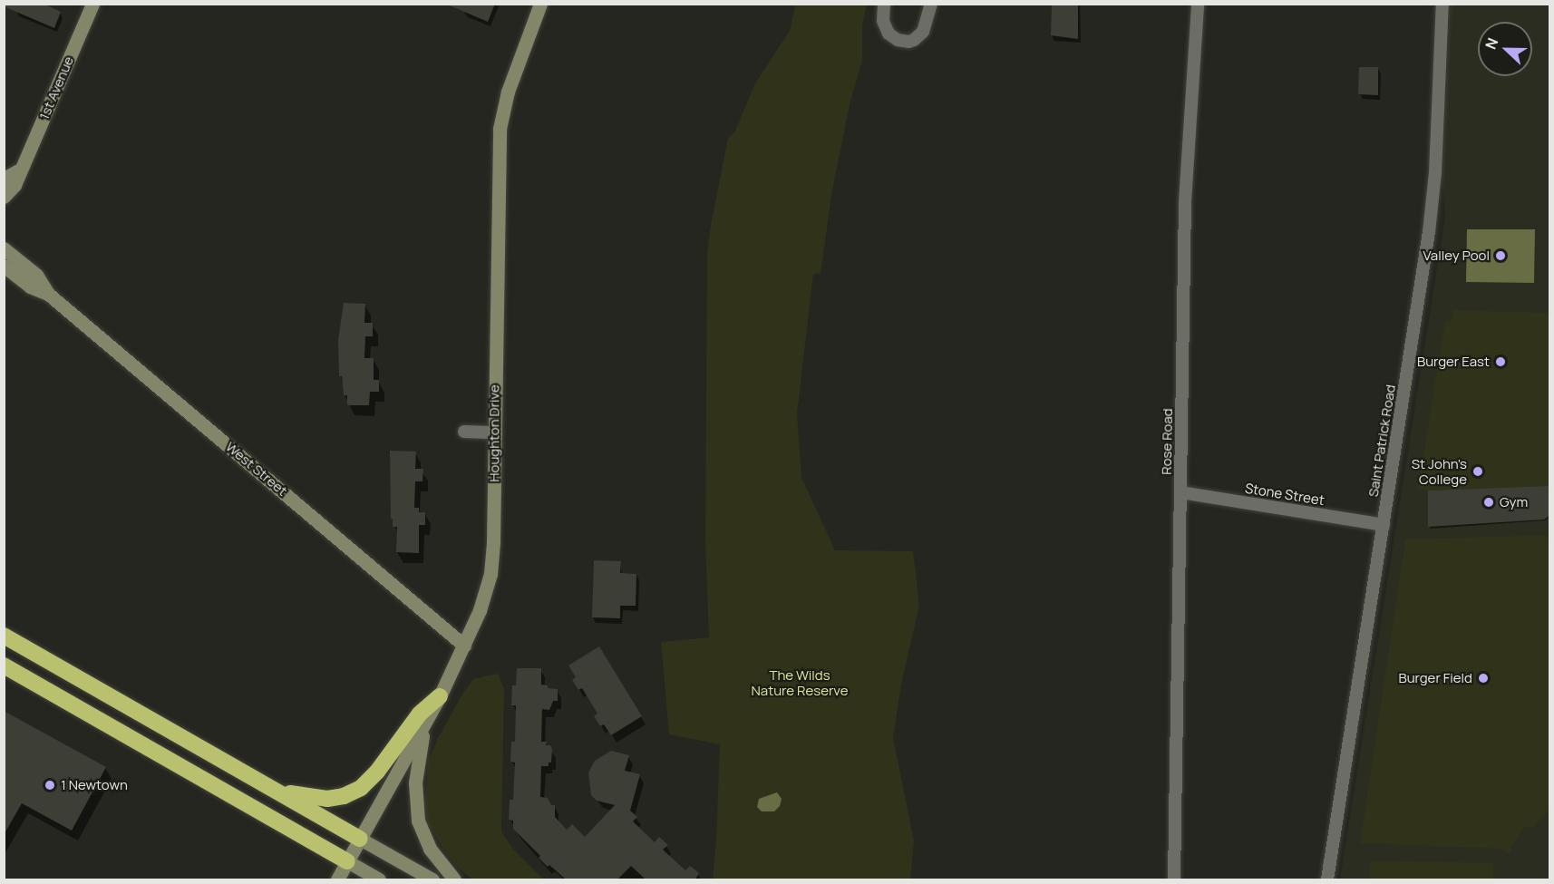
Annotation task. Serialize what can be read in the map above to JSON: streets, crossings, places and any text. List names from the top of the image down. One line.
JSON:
{"streets":{"main road":["1st Avenue","Houghton Drive","West Street"],"street":["Saint Patrick Road","Rose Road","Stone Street"]},"crossings":[["Houghton Drive","West Street"],["Saint Patrick Road","Stone Street"],["Rose Road","Stone Street"]],"parks":["The Wilds Nature Reserve"],"places":["Valley Pool","Burger East","St John's College","Gym","Burger Field","1 Newtown"],"north":"left"}
